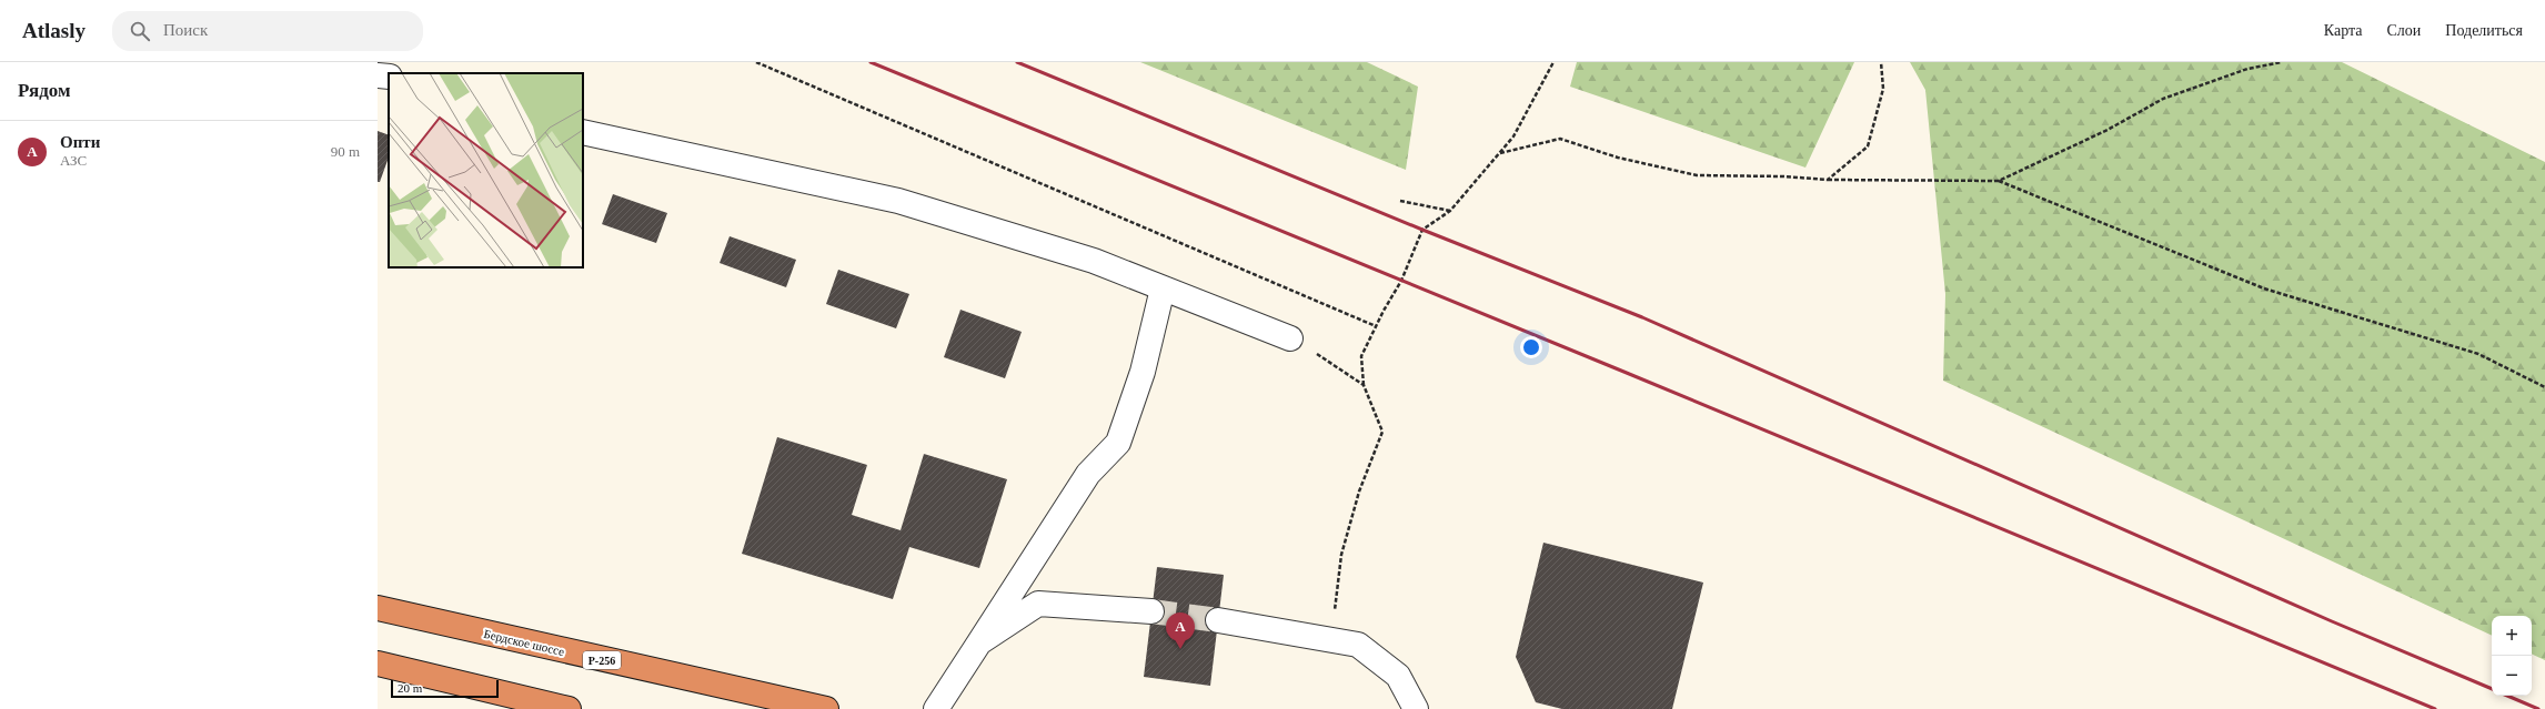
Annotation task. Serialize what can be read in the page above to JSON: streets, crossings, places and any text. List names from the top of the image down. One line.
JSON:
{"streets":{"highway":["Бердское шоссе","Р-256"]},"scale_bar":"20 m","page":{"header":"Atlasly","search":"Поиск","nav":["Карта","Слои","Поделиться"],"heading":"Рядом","list":[{"mark":"A","name":"Опти","note":"АЗС","value":"90 m"}],"pins":"A","map_buttons":["+","−"],"scale":"20 m"}}
